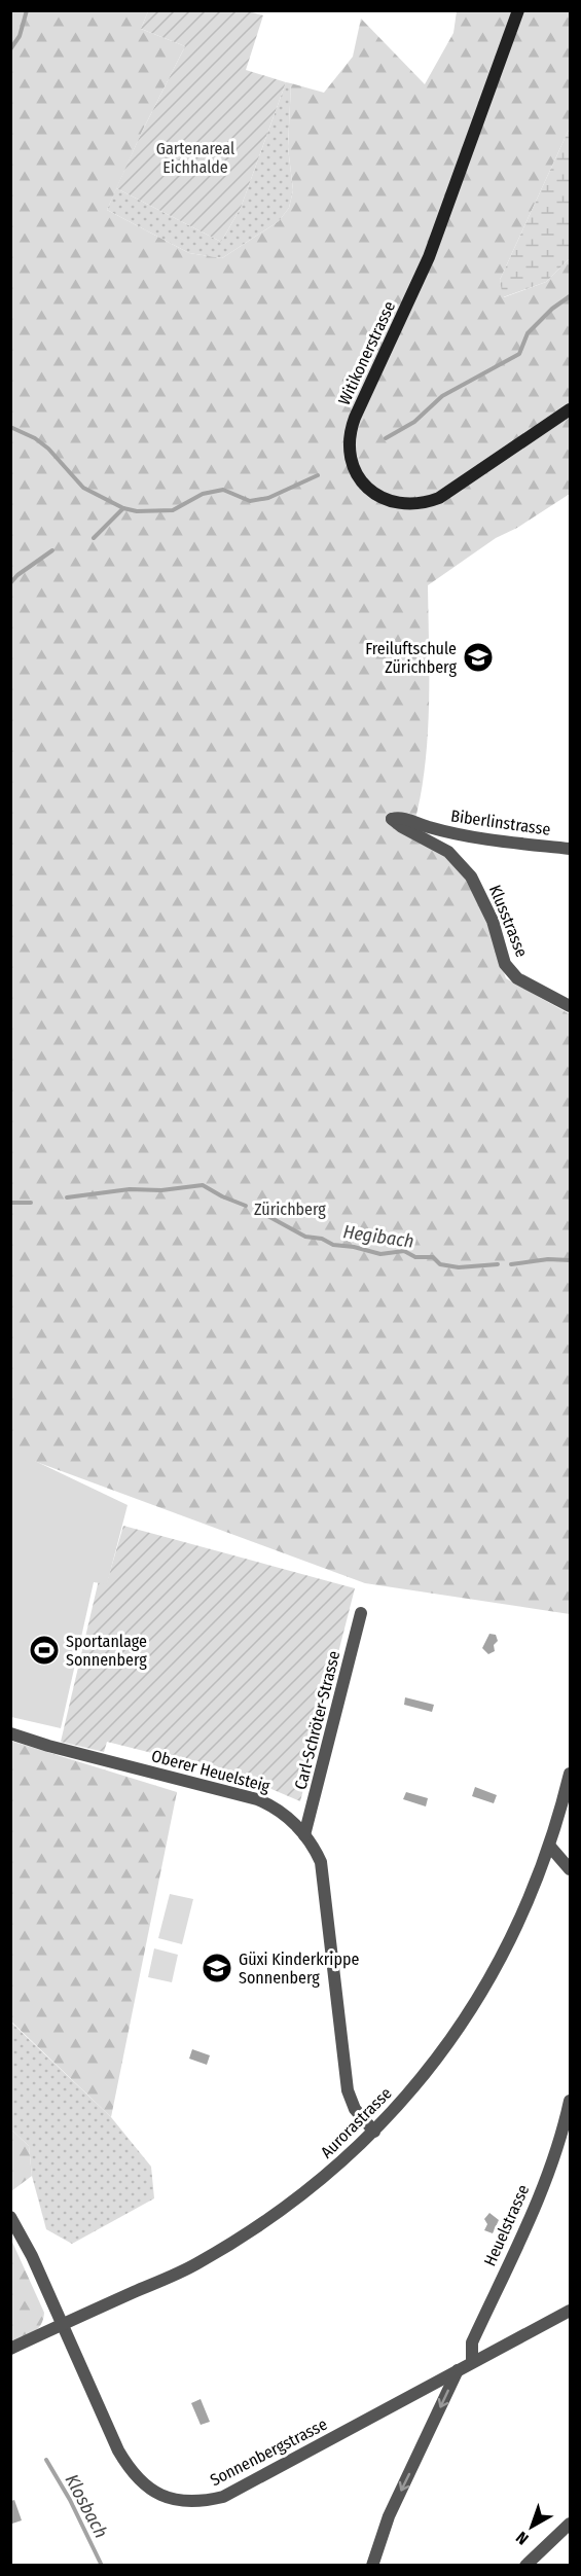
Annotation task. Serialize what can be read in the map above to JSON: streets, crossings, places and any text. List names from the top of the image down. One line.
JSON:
{"streets":{"main road":["Witikonerstrasse"],"street":["Biberlinstrasse","Klusstrasse","Carl-Schröter-Strasse","Oberer Heuelsteig","Aurorastrasse","Heuelstrasse","Sonnenbergstrasse"]},"crossings":[["Biberlinstrasse","Klusstrasse"],["Carl-Schröter-Strasse","Oberer Heuelsteig"],["Oberer Heuelsteig","Aurorastrasse"],["Aurorastrasse","Sonnenbergstrasse"],["Heuelstrasse","Sonnenbergstrasse"]],"water":["Hegibach","Klosbach"],"parks":["Gartenareal Eichhalde","Zürichberg"],"places":{"school or university":["Freiluftschule Zürichberg","Güxi Kinderkrippe Sonnenberg"],"sports":["Sportanlage Sonnenberg"]},"north":"bottom left"}
